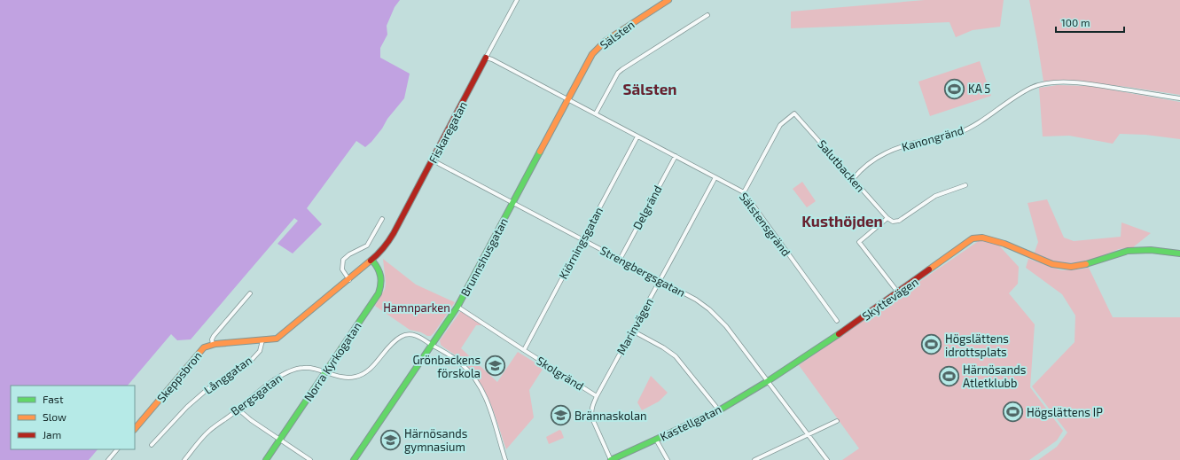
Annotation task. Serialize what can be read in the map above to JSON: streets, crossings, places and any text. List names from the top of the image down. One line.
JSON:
{"streets":{"street":["Sälsten","Fiskaregatan","Kanongränd","Salutbacken","Delgränd","Sälstensgränd","Kiörningsgatan","Brunnshusgatan","Strengbergsgatan","Skyttevägen","Marinvägen","Norra Kyrkogatan","Skolgränd","Långgatan","Skeppsbron","Bergsgatan","Kastellgatan"]},"crossings":[["Sälsten","Sälstensgränd"],["Sälsten","Brunnshusgatan"],["Fiskaregatan","Sälstensgränd"],["Fiskaregatan","Strengbergsgatan"],["Fiskaregatan","Norra Kyrkogatan"],["Kanongränd","Salutbacken"],["Salutbacken","Sälstensgränd"],["Delgränd","Sälstensgränd"],["Delgränd","Strengbergsgatan"],["Sälstensgränd","Kiörningsgatan"],["Sälstensgränd","Brunnshusgatan"],["Sälstensgränd","Marinvägen"],["Kiörningsgatan","Strengbergsgatan"],["Kiörningsgatan","Skolgränd"],["Brunnshusgatan","Strengbergsgatan"],["Brunnshusgatan","Skolgränd"],["Brunnshusgatan","Bergsgatan"],["Strengbergsgatan","Skyttevägen"],["Strengbergsgatan","Marinvägen"],["Strengbergsgatan","Kastellgatan"],["Skyttevägen","Kastellgatan"],["Marinvägen","Skolgränd"],["Marinvägen","Kastellgatan"],["Norra Kyrkogatan","Bergsgatan"]],"districts":["Sälsten","Kusthöjden"],"parks":["Hamnparken"],"places":{"sports":["KA 5","Högslättens idrottsplats","Härnösands Atletklubb","Högslättens IP"],"school or university":["Grönbackens förskola","Brännaskolan","Härnösands gymnasium"]},"legend":["Fast","Slow","Jam"],"scale_bar":"100 m"}
